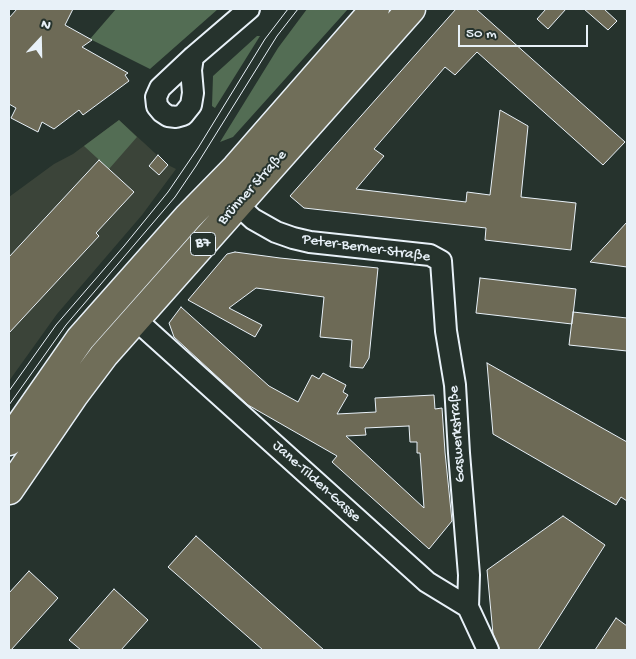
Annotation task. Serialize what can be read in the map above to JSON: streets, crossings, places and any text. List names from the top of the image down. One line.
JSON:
{"streets":{"main road":["Brünner Straße","B7"],"street":["Peter-Berner-Straße","Gaswerkstraße","Jane-Tilden-Gasse"]},"crossings":[["Brünner Straße","Peter-Berner-Straße"],["Brünner Straße","Jane-Tilden-Gasse"],["Peter-Berner-Straße","Gaswerkstraße"],["Gaswerkstraße","Jane-Tilden-Gasse"]],"scale_bar":"50 m","north":"top"}
